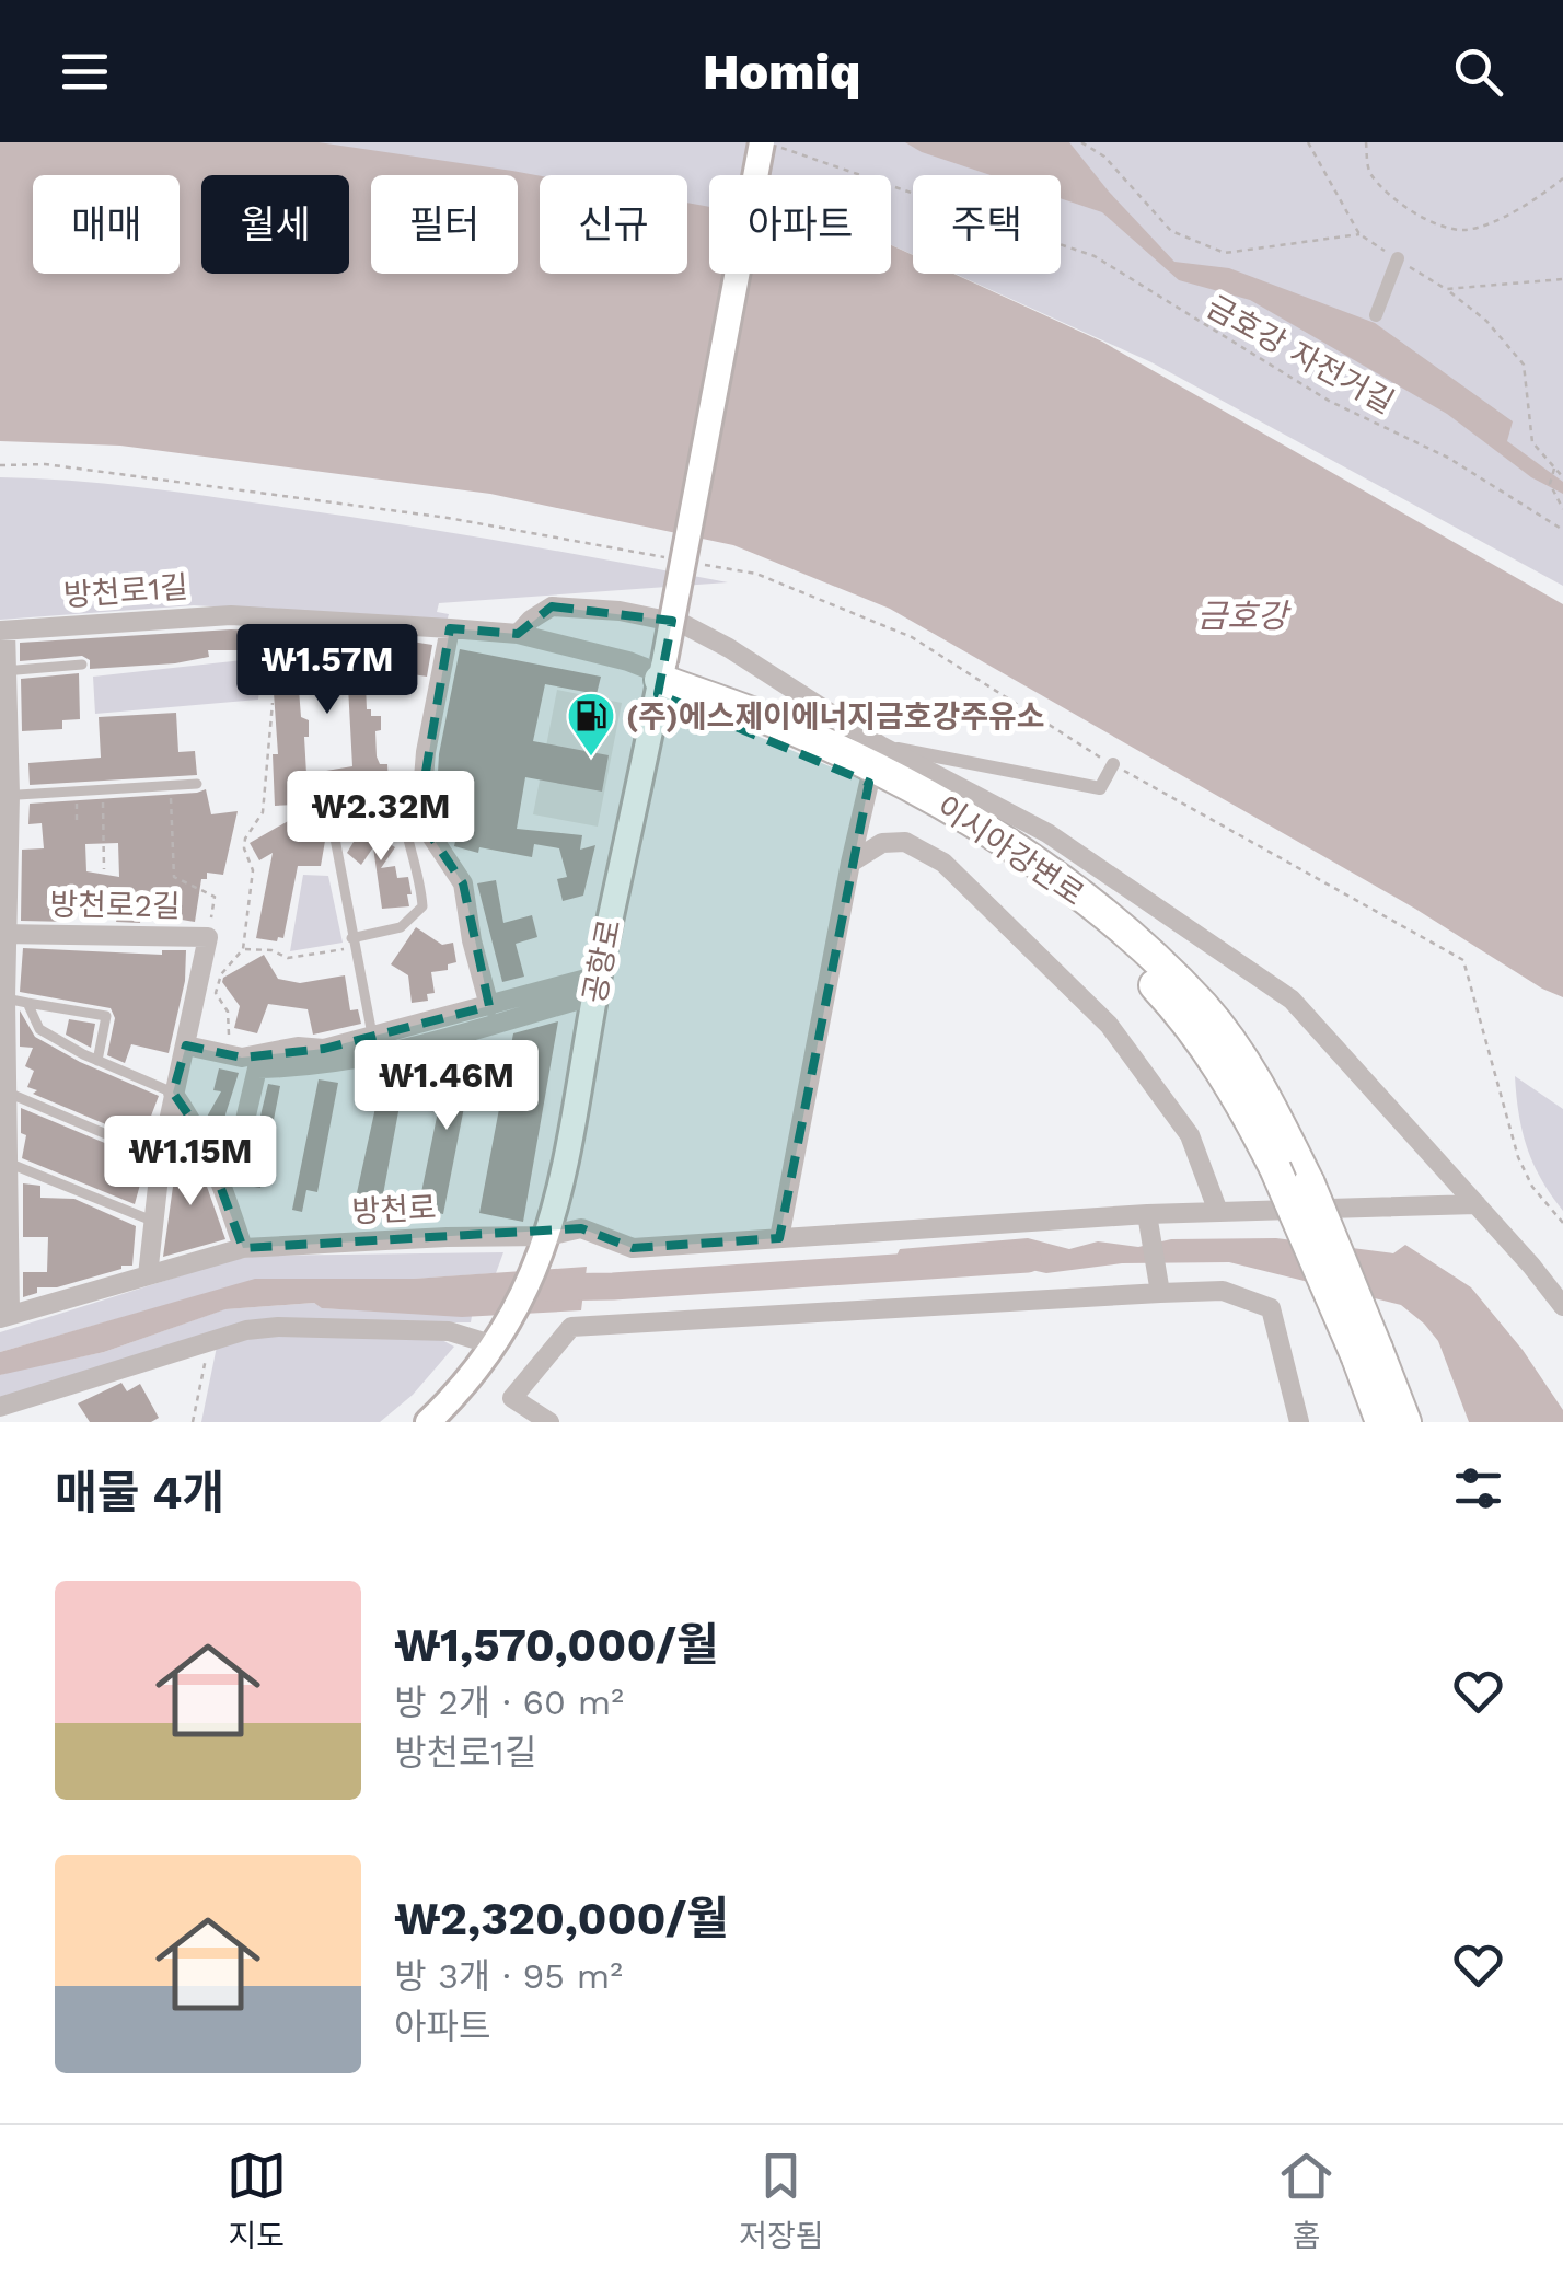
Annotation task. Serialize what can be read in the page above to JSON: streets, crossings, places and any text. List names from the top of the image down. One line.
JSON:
{"streets":{"highway":["이시아강변로"],"main road":["공항로"],"street":["방천로1길","방천로2길","방천로"],"path":["금호강 자전거길"]},"crossings":[["금호강 자전거길","공항로"],["방천로1길","이시아강변로"],["방천로1길","공항로"],["이시아강변로","공항로"],["방천로2길","방천로"],["공항로","방천로"]],"water":["금호강"],"places":{"fuel station":["(주)에스제이에너지금호강주유소"]},"page":{"header":"Homiq","chip":["매매","월세","필터","신규","아파트","주택"],"price":["₩1.57M","₩2.32M","₩1.46M","₩1.15M"],"heading":"매물 4개","list":[{"name":"₩1,570,000/월","note":"방 2개 · 60 m² · 방천로1길"},{"name":"₩2,320,000/월","note":"방 3개 · 95 m² · 아파트"}],"tabs":["지도","저장됨","홈"]}}
